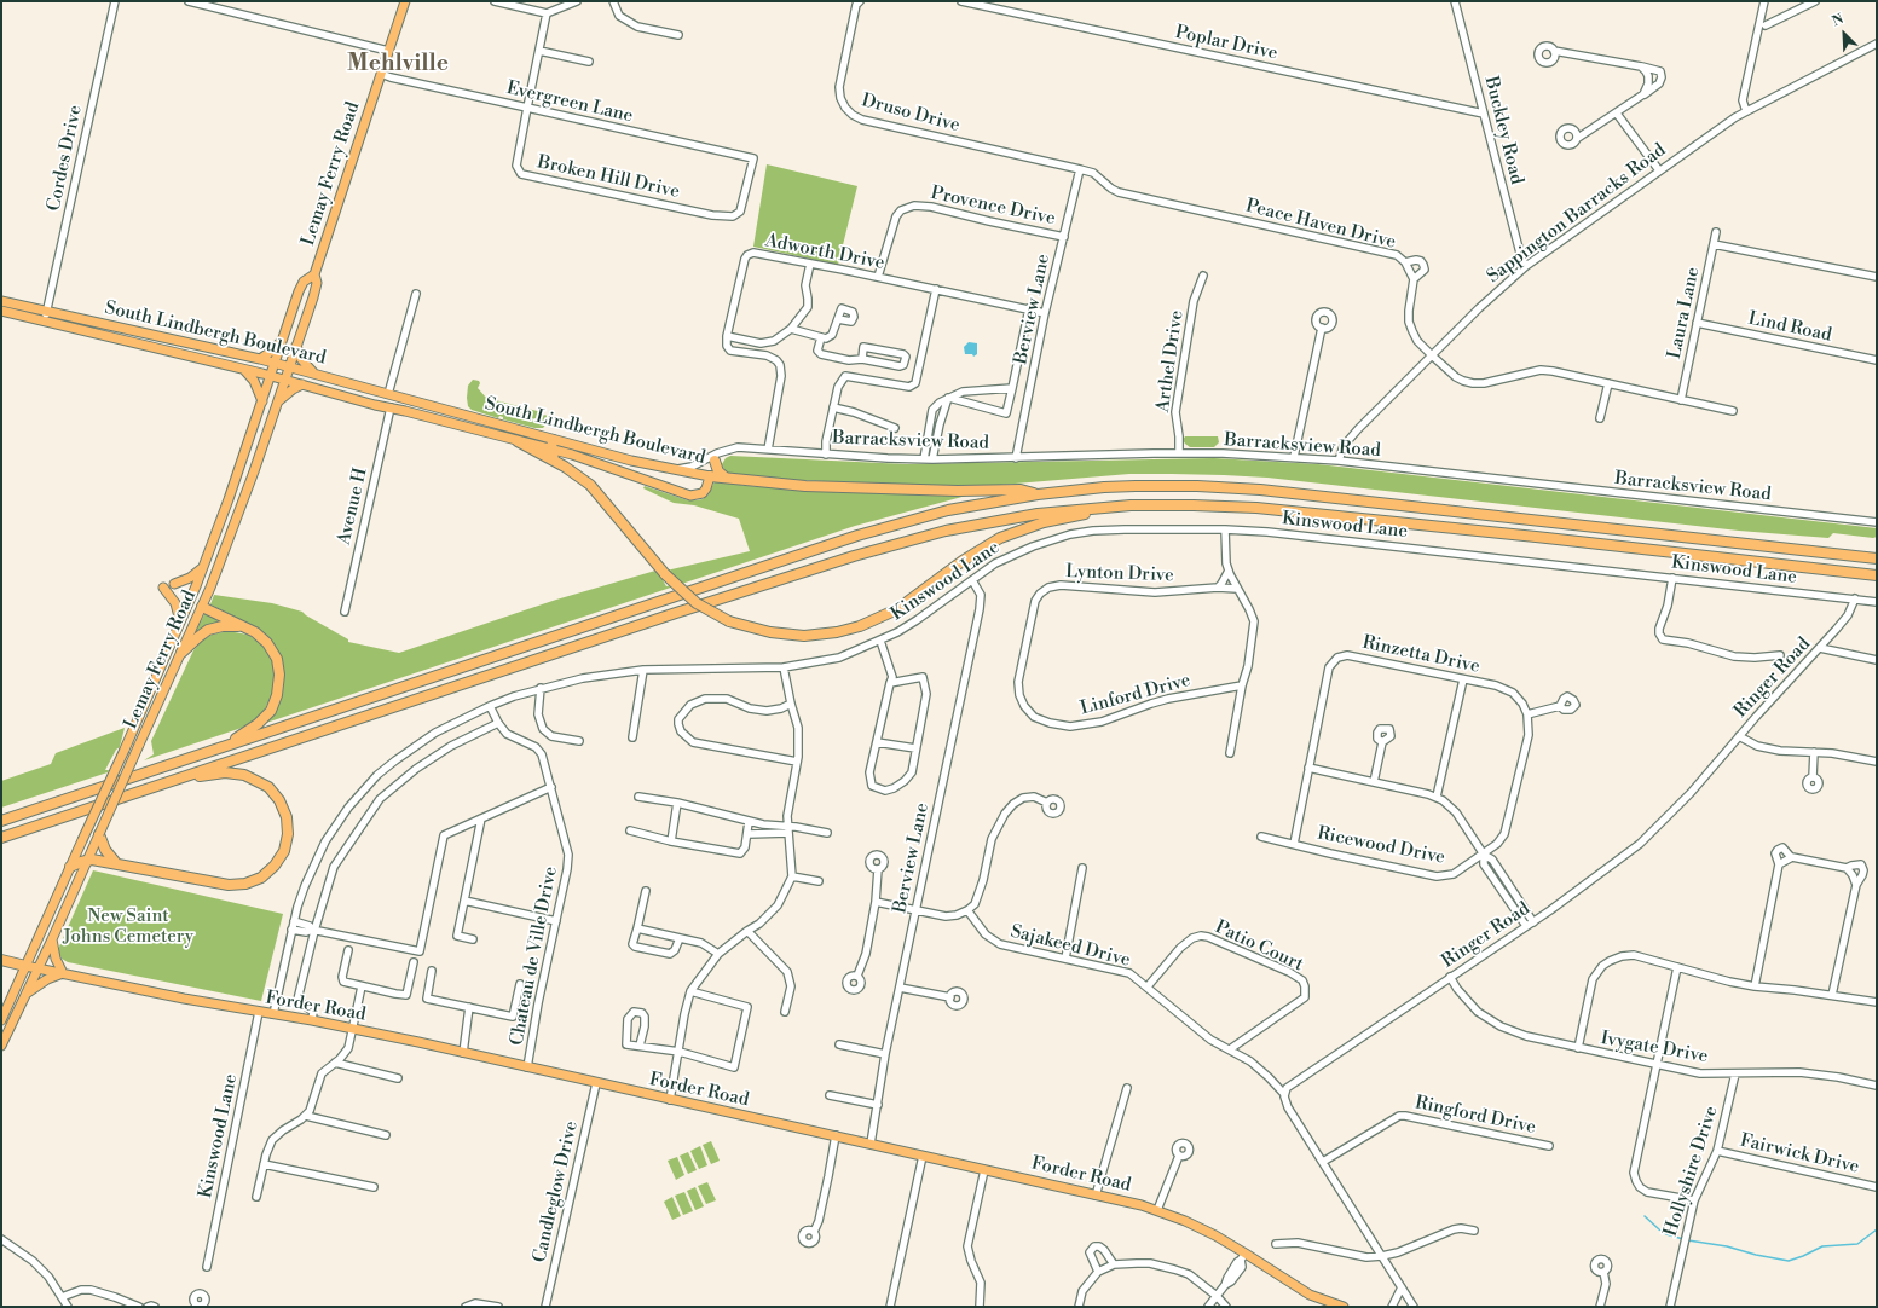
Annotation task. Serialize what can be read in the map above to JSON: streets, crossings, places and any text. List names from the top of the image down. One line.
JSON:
{"streets":{"main road":["Lemay Ferry Road","South Lindbergh Boulevard","Forder Road"],"street":["Poplar Drive","Evergreen Lane","Druso Drive","Buckley Road","Cordes Drive","Broken Hill Drive","Provence Drive","Sappington Barracks Road","Peace Haven Drive","Adworth Drive","Berview Lane","Laura Lane","Lind Road","Arthel Drive","Barracksview Road","Avenue H","Kinswood Lane","Lynton Drive","Rinzetta Drive","Ringer Road","Linford Drive","Ricewood Drive","Sajakeed Drive","Patio Court","Chateau de Ville Drive","Ivygate Drive","Ringford Drive","Fairwick Drive","Hollyshire Drive","Candleglow Drive"]},"crossings":[["Poplar Drive","Buckley Road"],["Evergreen Lane","Lemay Ferry Road"],["Evergreen Lane","Broken Hill Drive"],["Druso Drive","Peace Haven Drive"],["Druso Drive","Berview Lane"],["Buckley Road","Sappington Barracks Road"],["Cordes Drive","South Lindbergh Boulevard"],["Lemay Ferry Road","South Lindbergh Boulevard"],["Lemay Ferry Road","Forder Road"],["Provence Drive","Adworth Drive"],["Provence Drive","Berview Lane"],["Sappington Barracks Road","Barracksview Road"],["Peace Haven Drive","Berview Lane"],["Adworth Drive","Berview Lane"],["Berview Lane","Barracksview Road"],["Berview Lane","Kinswood Lane"],["Berview Lane","Forder Road"],["Laura Lane","Lind Road"],["South Lindbergh Boulevard","Barracksview Road"],["South Lindbergh Boulevard","Avenue H"],["Arthel Drive","Barracksview Road"],["Kinswood Lane","Ringer Road"],["Kinswood Lane","Chateau de Ville Drive"],["Kinswood Lane","Forder Road"],["Lynton Drive","Linford Drive"],["Rinzetta Drive","Ricewood Drive"],["Ringer Road","Sajakeed Drive"],["Ringer Road","Ivygate Drive"],["Sajakeed Drive","Patio Court"],["Chateau de Ville Drive","Forder Road"],["Forder Road","Candleglow Drive"],["Ivygate Drive","Hollyshire Drive"],["Fairwick Drive","Hollyshire Drive"]],"districts":["Mehlville"],"parks":["New Saint Johns Cemetery"],"north":"top left"}
